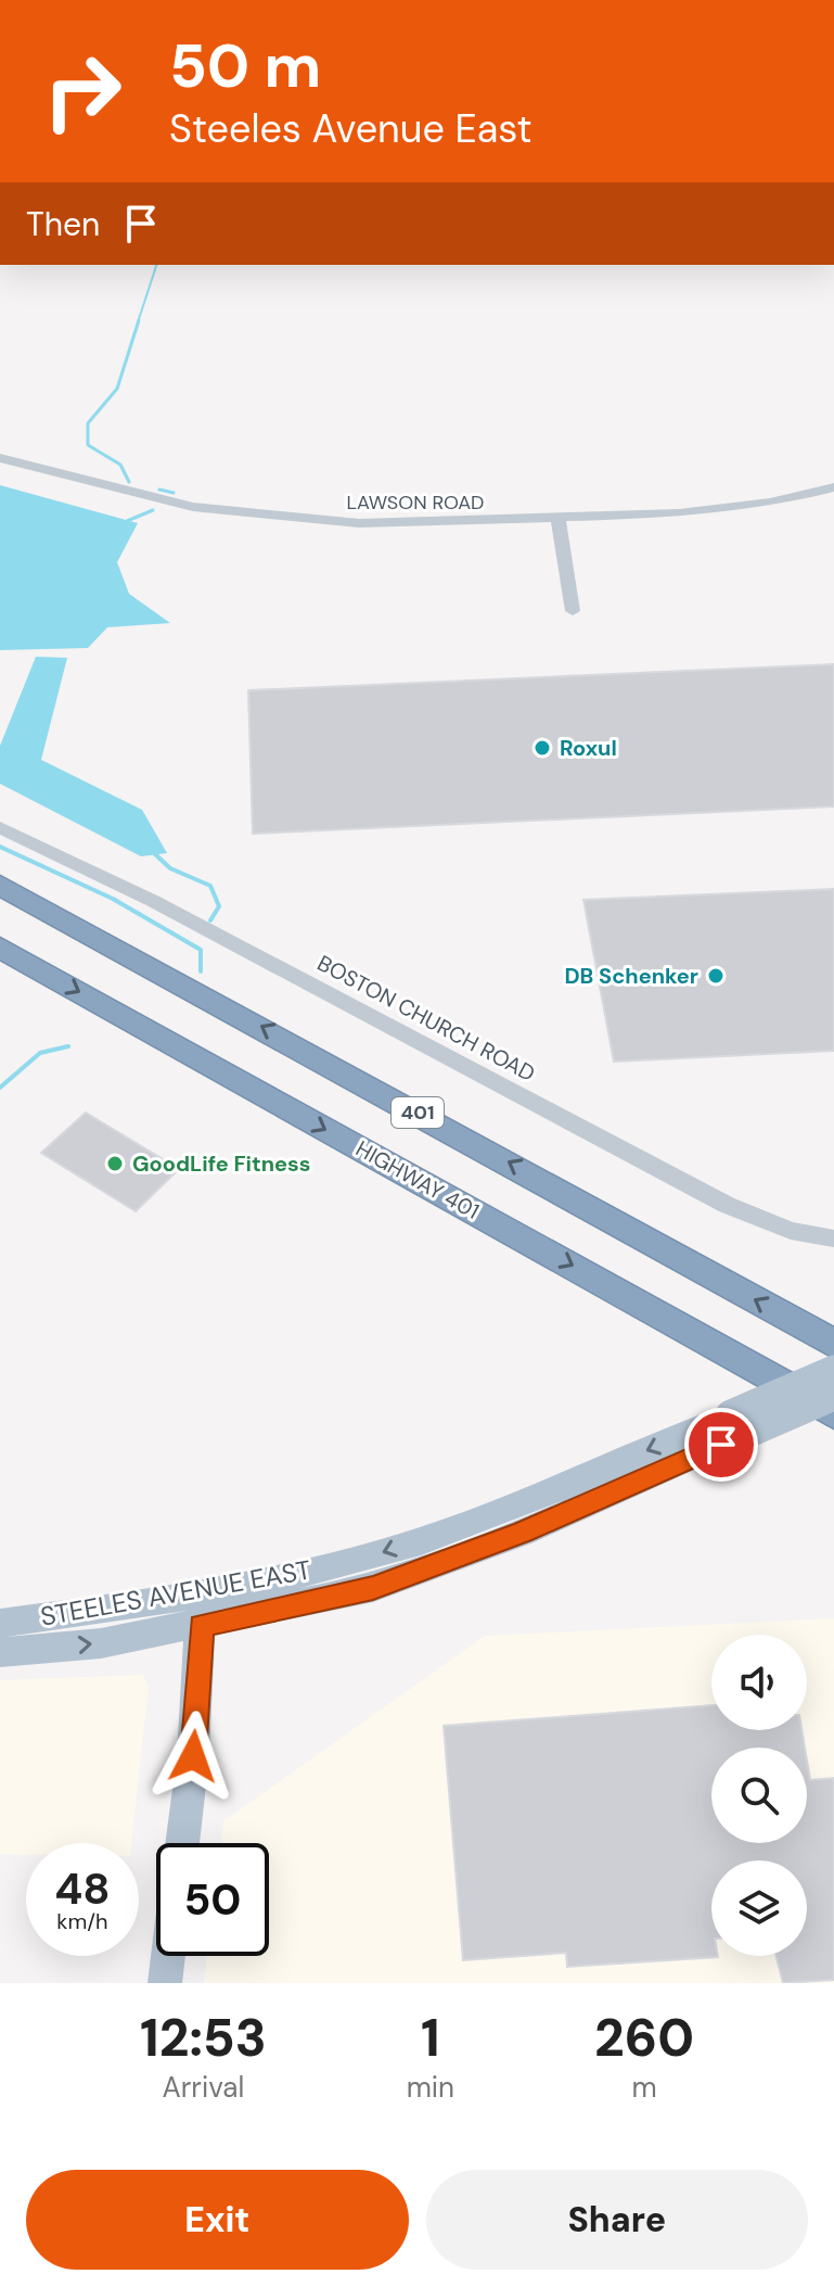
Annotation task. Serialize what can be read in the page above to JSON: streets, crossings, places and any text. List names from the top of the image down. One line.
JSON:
{"streets":{"highway":["401","HIGHWAY 401"],"main road":["STEELES AVENUE EAST"],"street":["LAWSON ROAD","BOSTON CHURCH ROAD"]},"places":["Roxul","DB Schenker","GoodLife Fitness"],"page":{"turn":["50 m","Steeles Avenue East"],"then":"Then","speed":"48 km/h","limit":"50","eta":["12:53","Arrival","1","min","260","m"],"buttons":["Exit","Share"]}}
